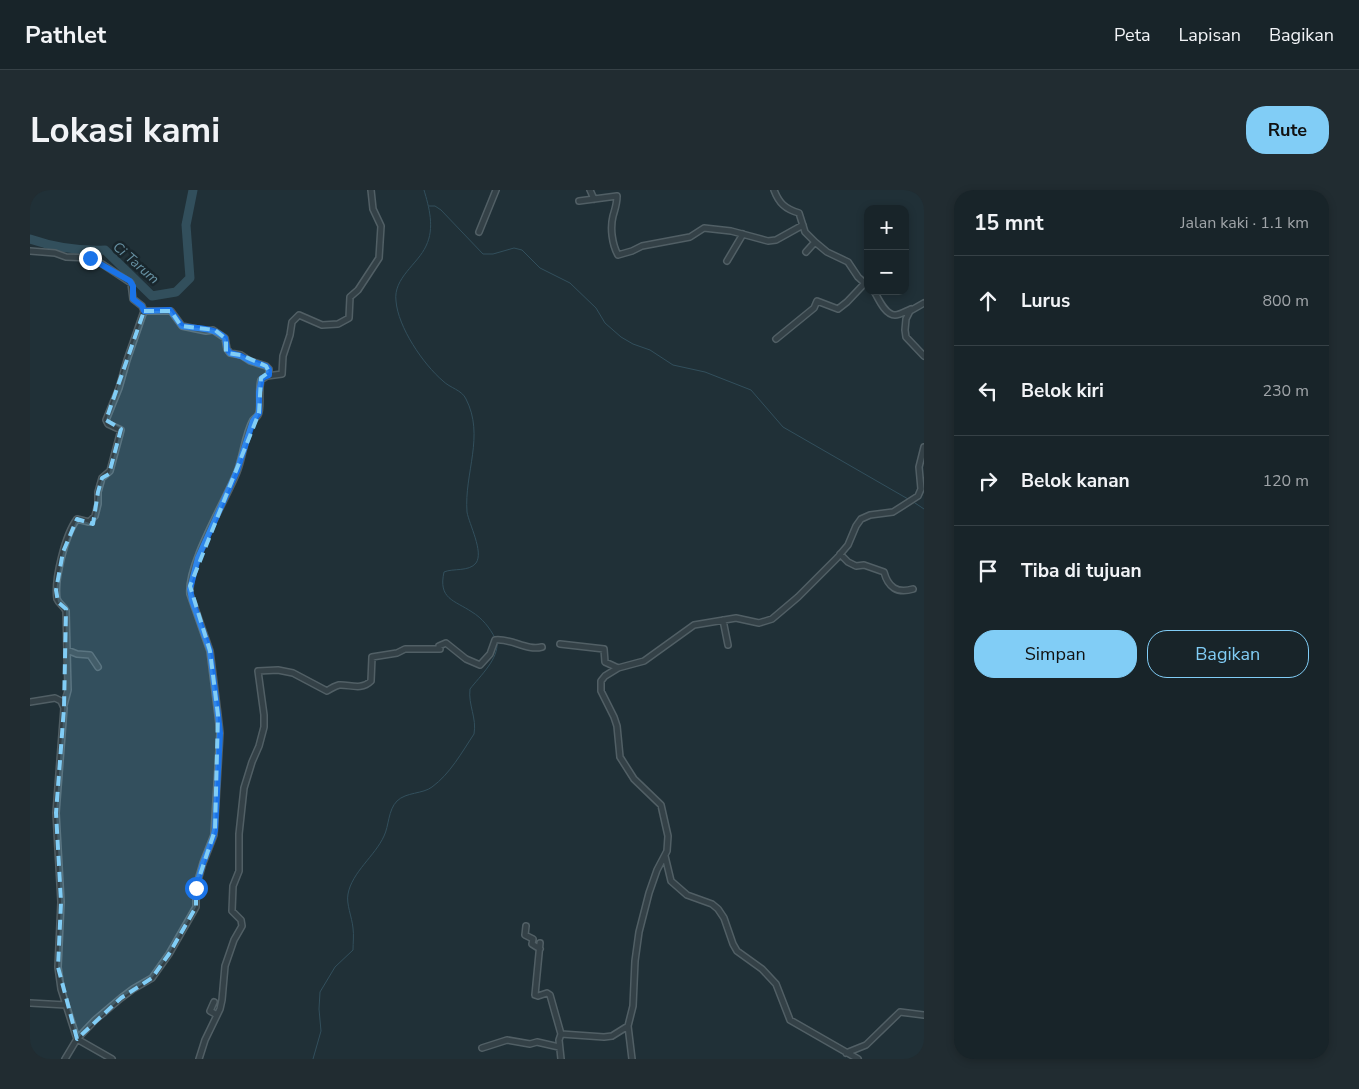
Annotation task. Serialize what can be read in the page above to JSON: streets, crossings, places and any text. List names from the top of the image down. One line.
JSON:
{"water":["Ci Tarum"],"page":{"header":"Pathlet","nav":["Peta","Lapisan","Bagikan"],"buttons":["Rute",["Simpan","Bagikan"]],"title":"Lokasi kami","heading":["15 mnt","Jalan kaki · 1.1 km"],"map_buttons":["+","−"],"list":[["Lurus","800 m"],["Belok kiri","230 m"],["Belok kanan","120 m"],"Tiba di tujuan"]}}
